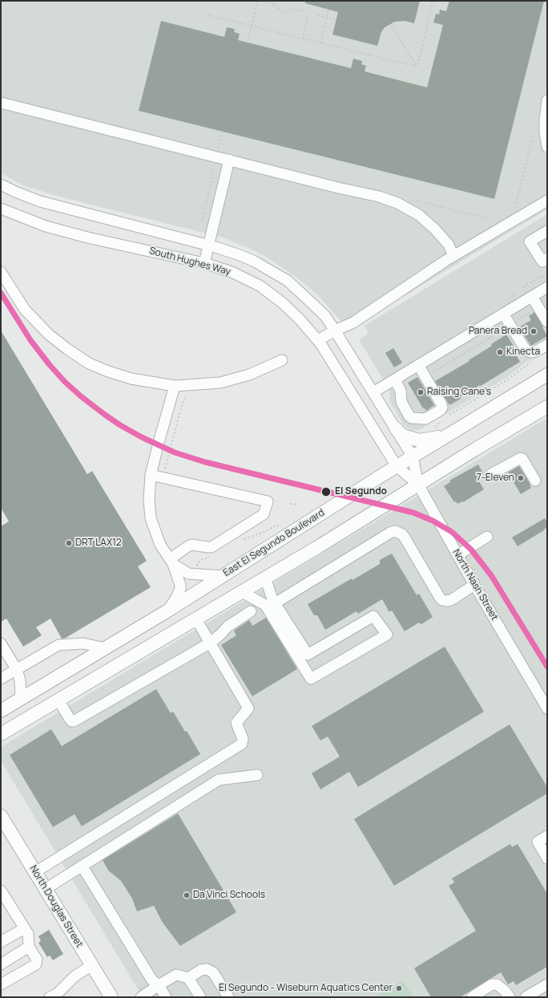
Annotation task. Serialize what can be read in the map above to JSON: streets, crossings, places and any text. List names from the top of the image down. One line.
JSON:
{"streets":{"main road":["East El Segundo Boulevard","North Douglas Street"],"street":["South Hughes Way","North Nash Street"]},"crossings":[["South Hughes Way","East El Segundo Boulevard"],["South Hughes Way","North Nash Street"],["East El Segundo Boulevard","North Nash Street"]],"places":["Panera Bread","Kinecta","Raising Cane's","7-Eleven","El Segundo","DRT LAX12","Da Vinci Schools","El Segundo - Wiseburn Aquatics Center"]}
